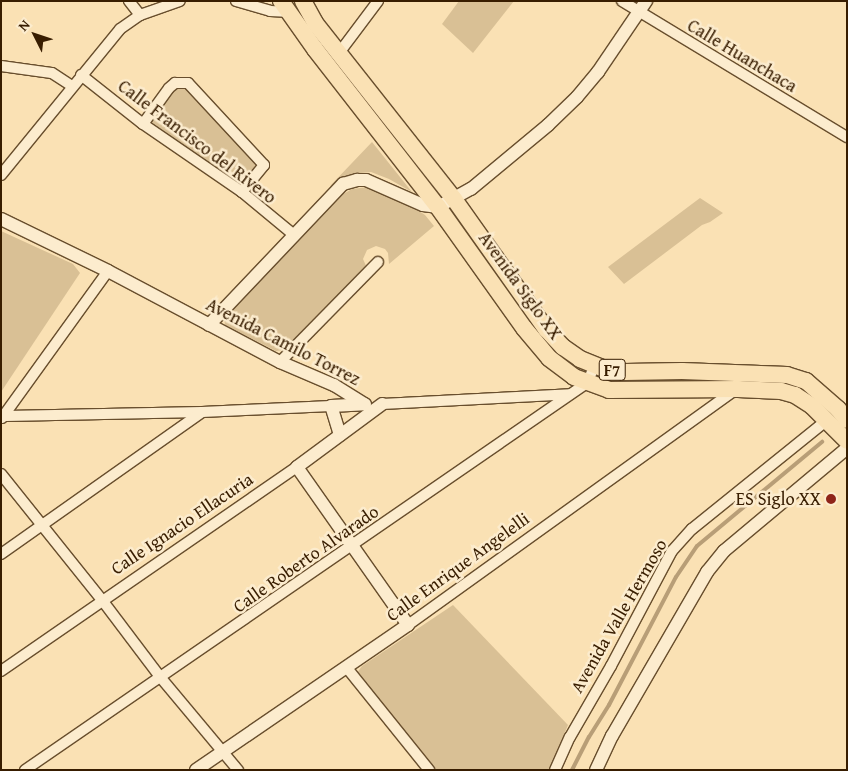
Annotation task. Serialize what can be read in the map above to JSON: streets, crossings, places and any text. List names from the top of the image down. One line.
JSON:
{"streets":{"highway":["Avenida Siglo XX","F7"],"street":["Calle Huanchaca","Calle Francisco del Rivero","Avenida Camilo Torrez","Calle Ignacio Ellacuria","Calle Roberto Alvarado","Calle Enrique Angelelli","Avenida Valle Hermoso"]},"crossings":[["Avenida Siglo XX","Calle Roberto Alvarado"],["Avenida Siglo XX","Calle Enrique Angelelli"],["Avenida Siglo XX","Avenida Valle Hermoso"],["Avenida Camilo Torrez","Calle Ignacio Ellacuria"],["Avenida Camilo Torrez","Calle Roberto Alvarado"]],"places":["ES Siglo XX"],"north":"top left"}
